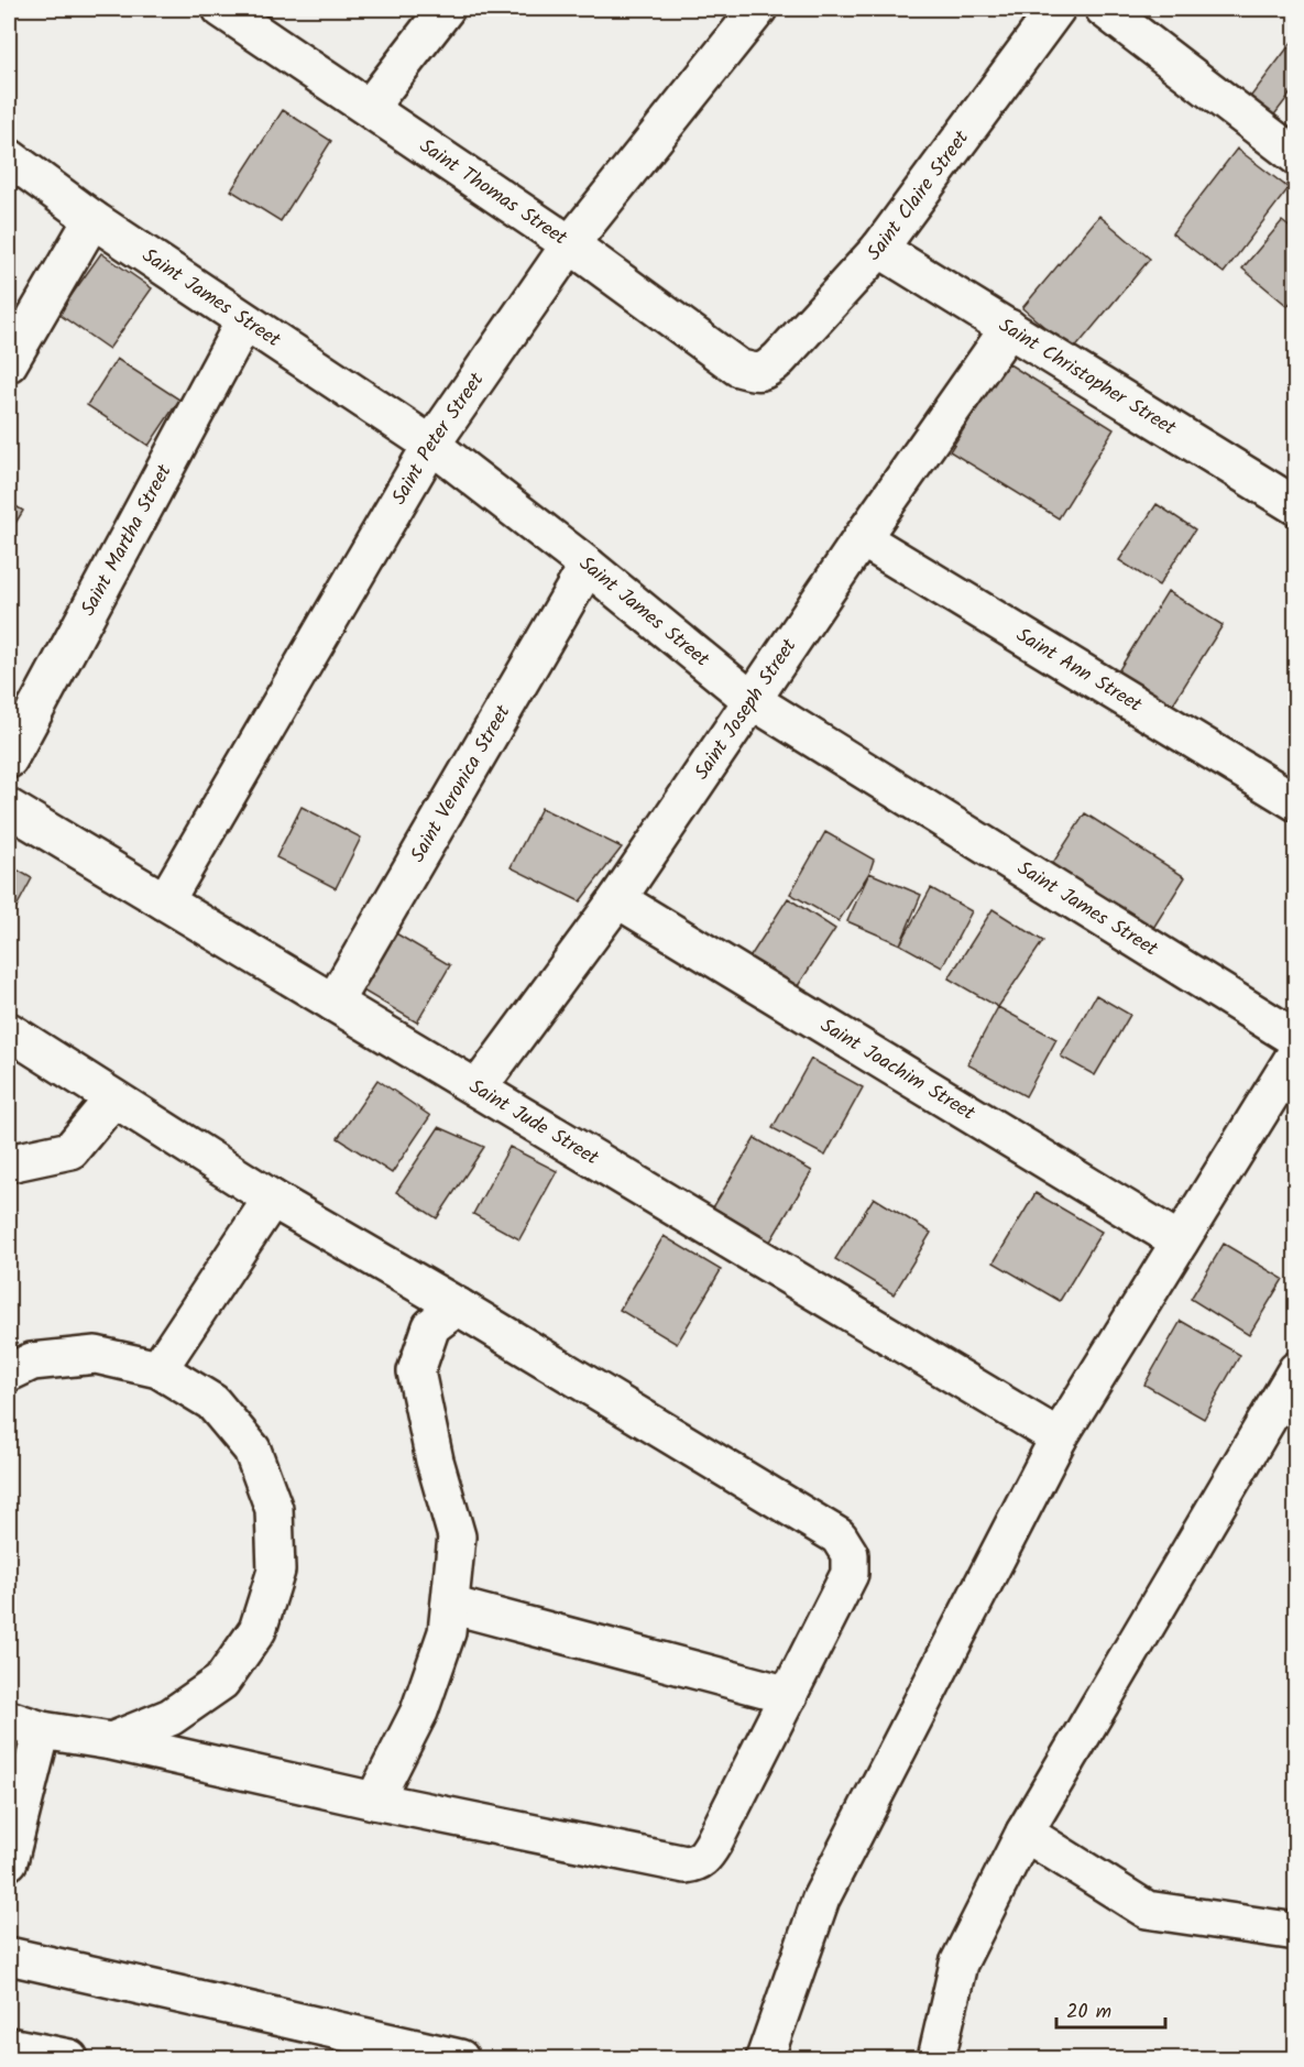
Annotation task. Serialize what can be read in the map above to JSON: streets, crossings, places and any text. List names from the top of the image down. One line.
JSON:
{"streets":{"street":["Saint Thomas Street","Saint Claire Street","Saint James Street","Saint Christopher Street","Saint Peter Street","Saint Martha Street","Saint Ann Street","Saint Joseph Street","Saint Veronica Street","Saint Joachim Street","Saint Jude Street"]},"crossings":[["Saint Thomas Street","Saint Claire Street"],["Saint Thomas Street","Saint Peter Street"],["Saint Claire Street","Saint Christopher Street"],["Saint James Street","Saint Peter Street"],["Saint James Street","Saint Martha Street"],["Saint James Street","Saint Joseph Street"],["Saint James Street","Saint Veronica Street"],["Saint Christopher Street","Saint Joseph Street"],["Saint Peter Street","Saint Jude Street"],["Saint Ann Street","Saint Joseph Street"],["Saint Joseph Street","Saint Joachim Street"],["Saint Joseph Street","Saint Jude Street"],["Saint Veronica Street","Saint Jude Street"]],"scale_bar":"20 m"}
